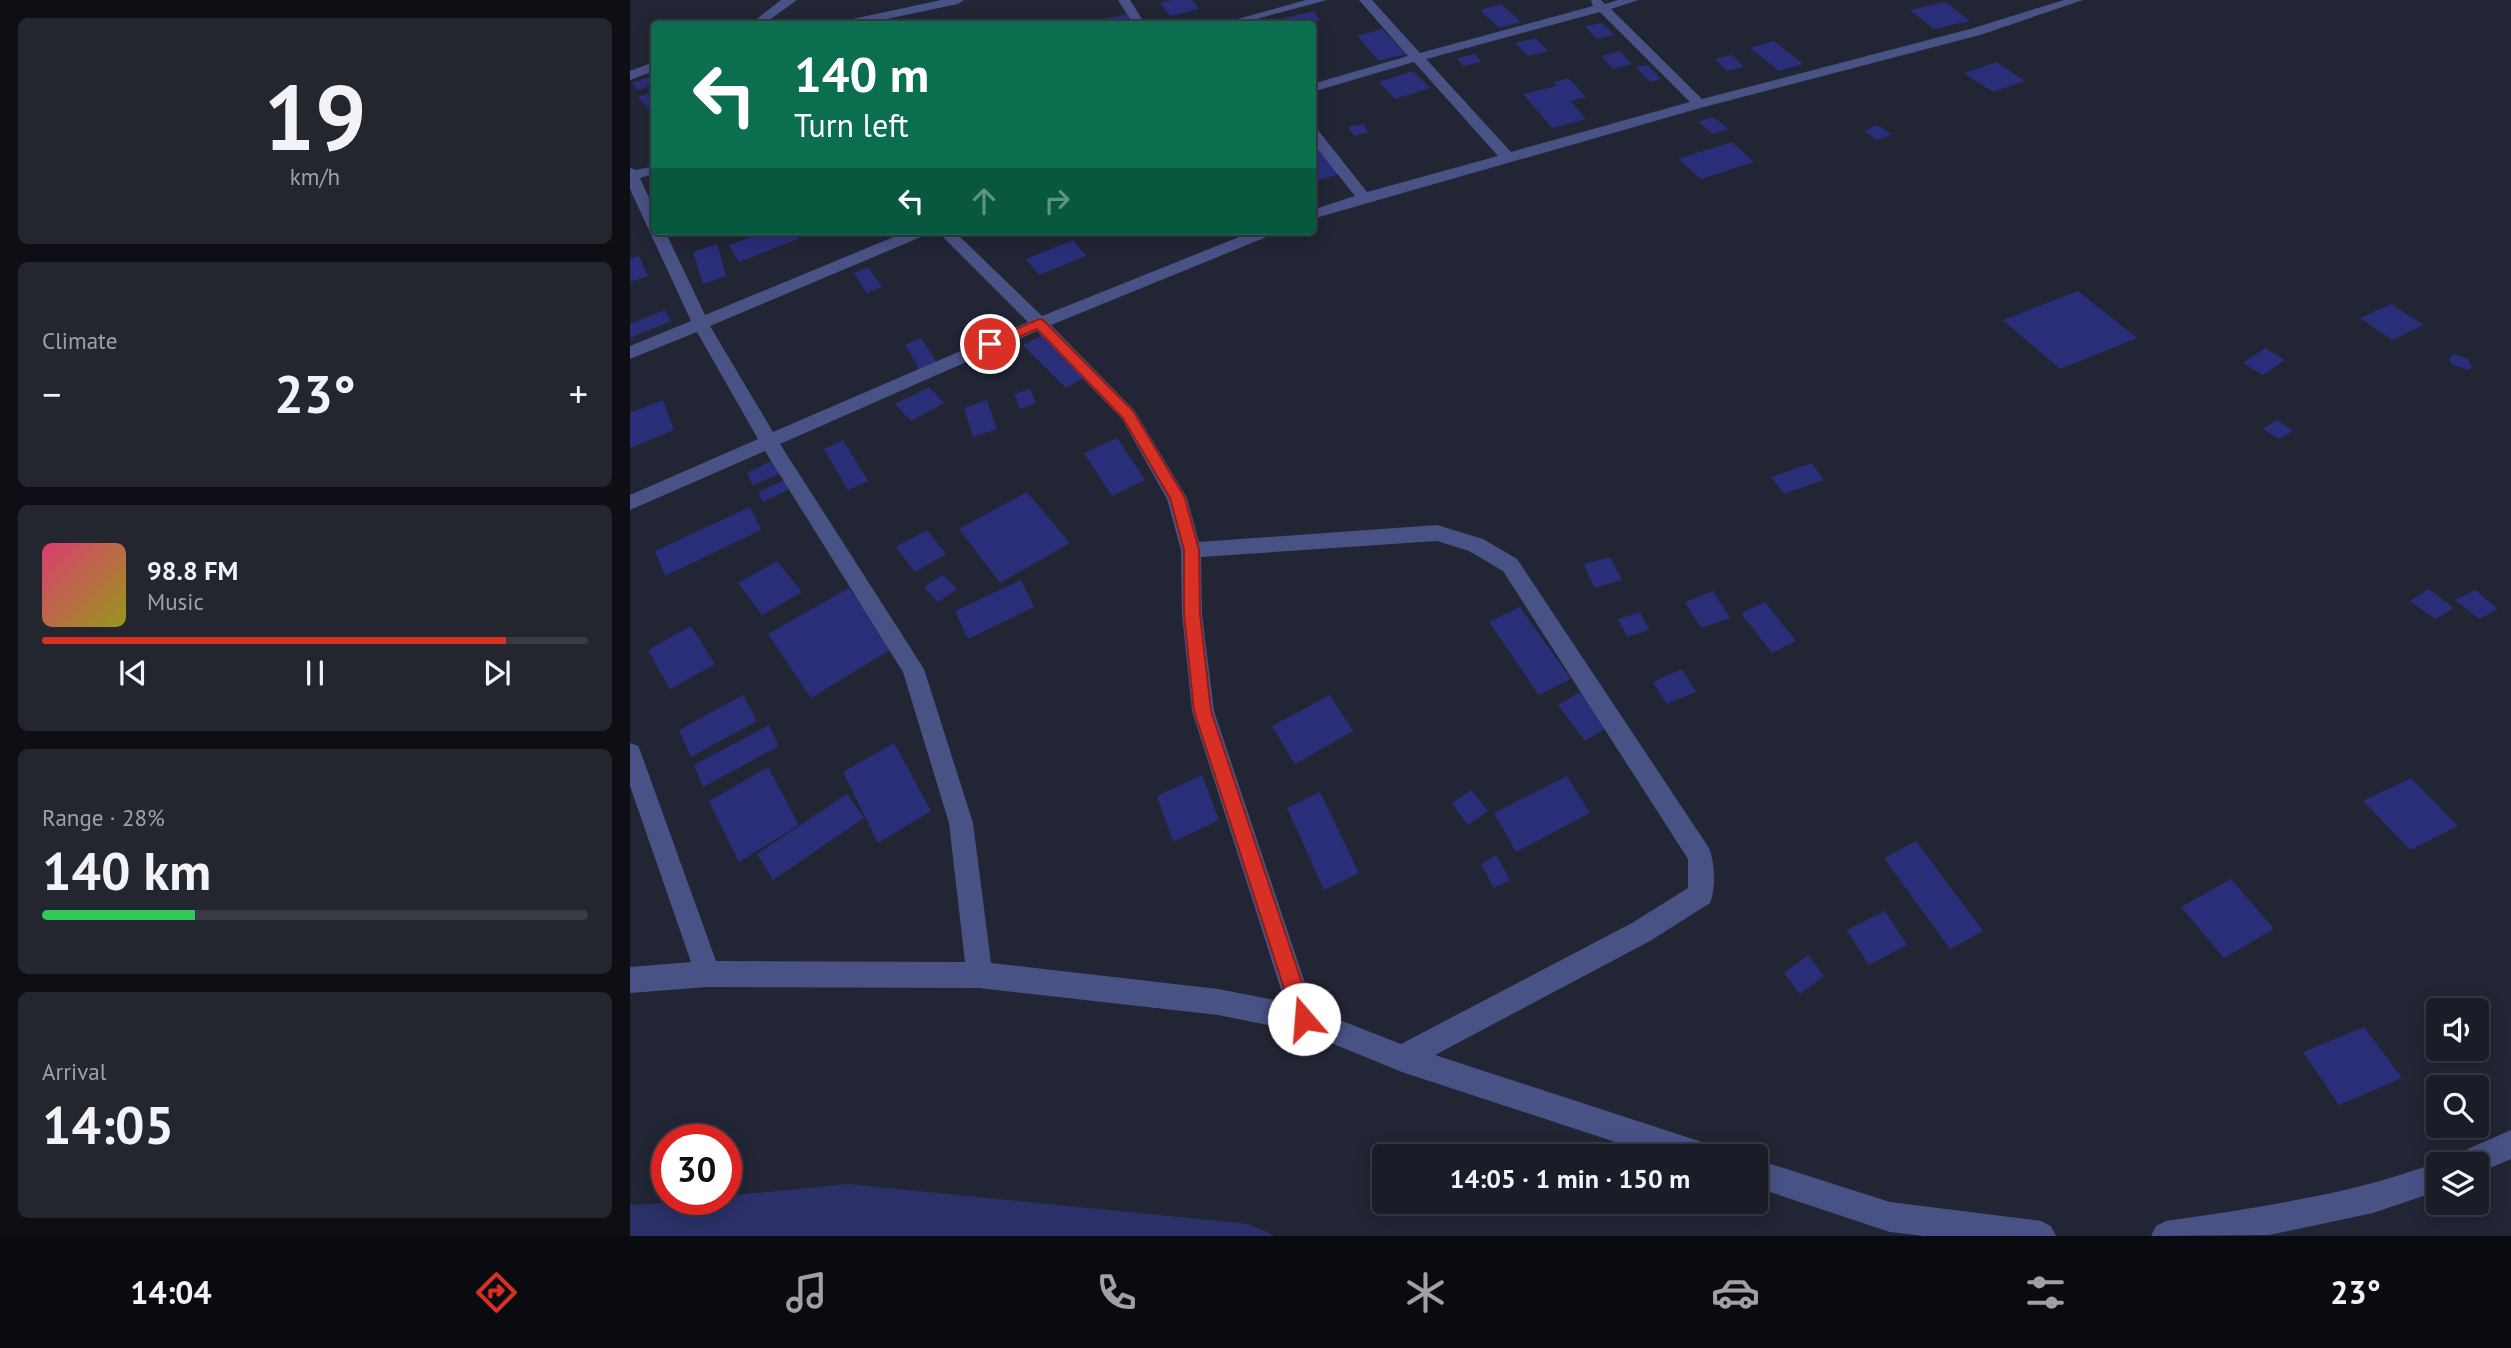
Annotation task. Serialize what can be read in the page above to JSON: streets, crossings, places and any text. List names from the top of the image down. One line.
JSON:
{"page":{"tile":[["19","km/h"],"Climate",["Range · 28%","140 km"],["Arrival","14:05"]],"turn":["140 m","Turn left"],"heat":["−","23°","+"],"song":["98.8 FM","Music"],"limit":"30","trip":"14:05 · 1 min · 150 m","tabs":["14:04","23°"]}}
